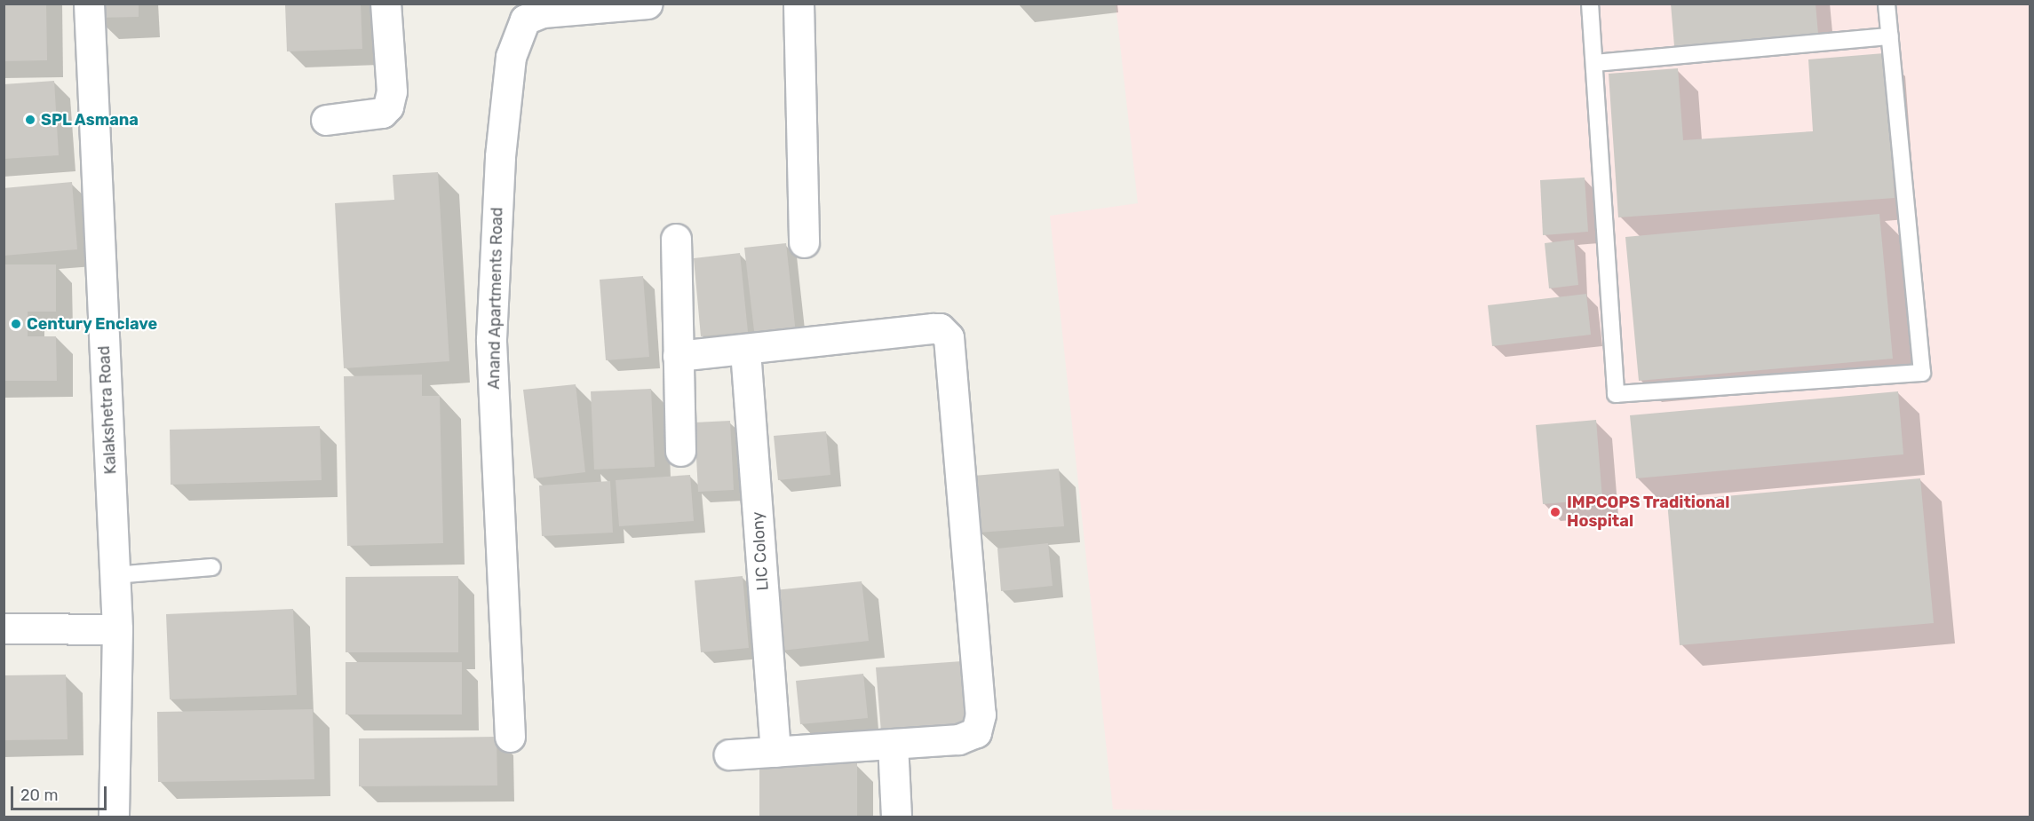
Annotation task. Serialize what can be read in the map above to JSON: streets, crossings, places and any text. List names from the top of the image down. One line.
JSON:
{"streets":{"street":["Anand Apartments Road","Kalakshetra Road","LIC Colony"]},"places":["SPL Asmana","Century Enclave","IMPCOPS Traditional Hospital"],"scale_bar":"20 m"}
